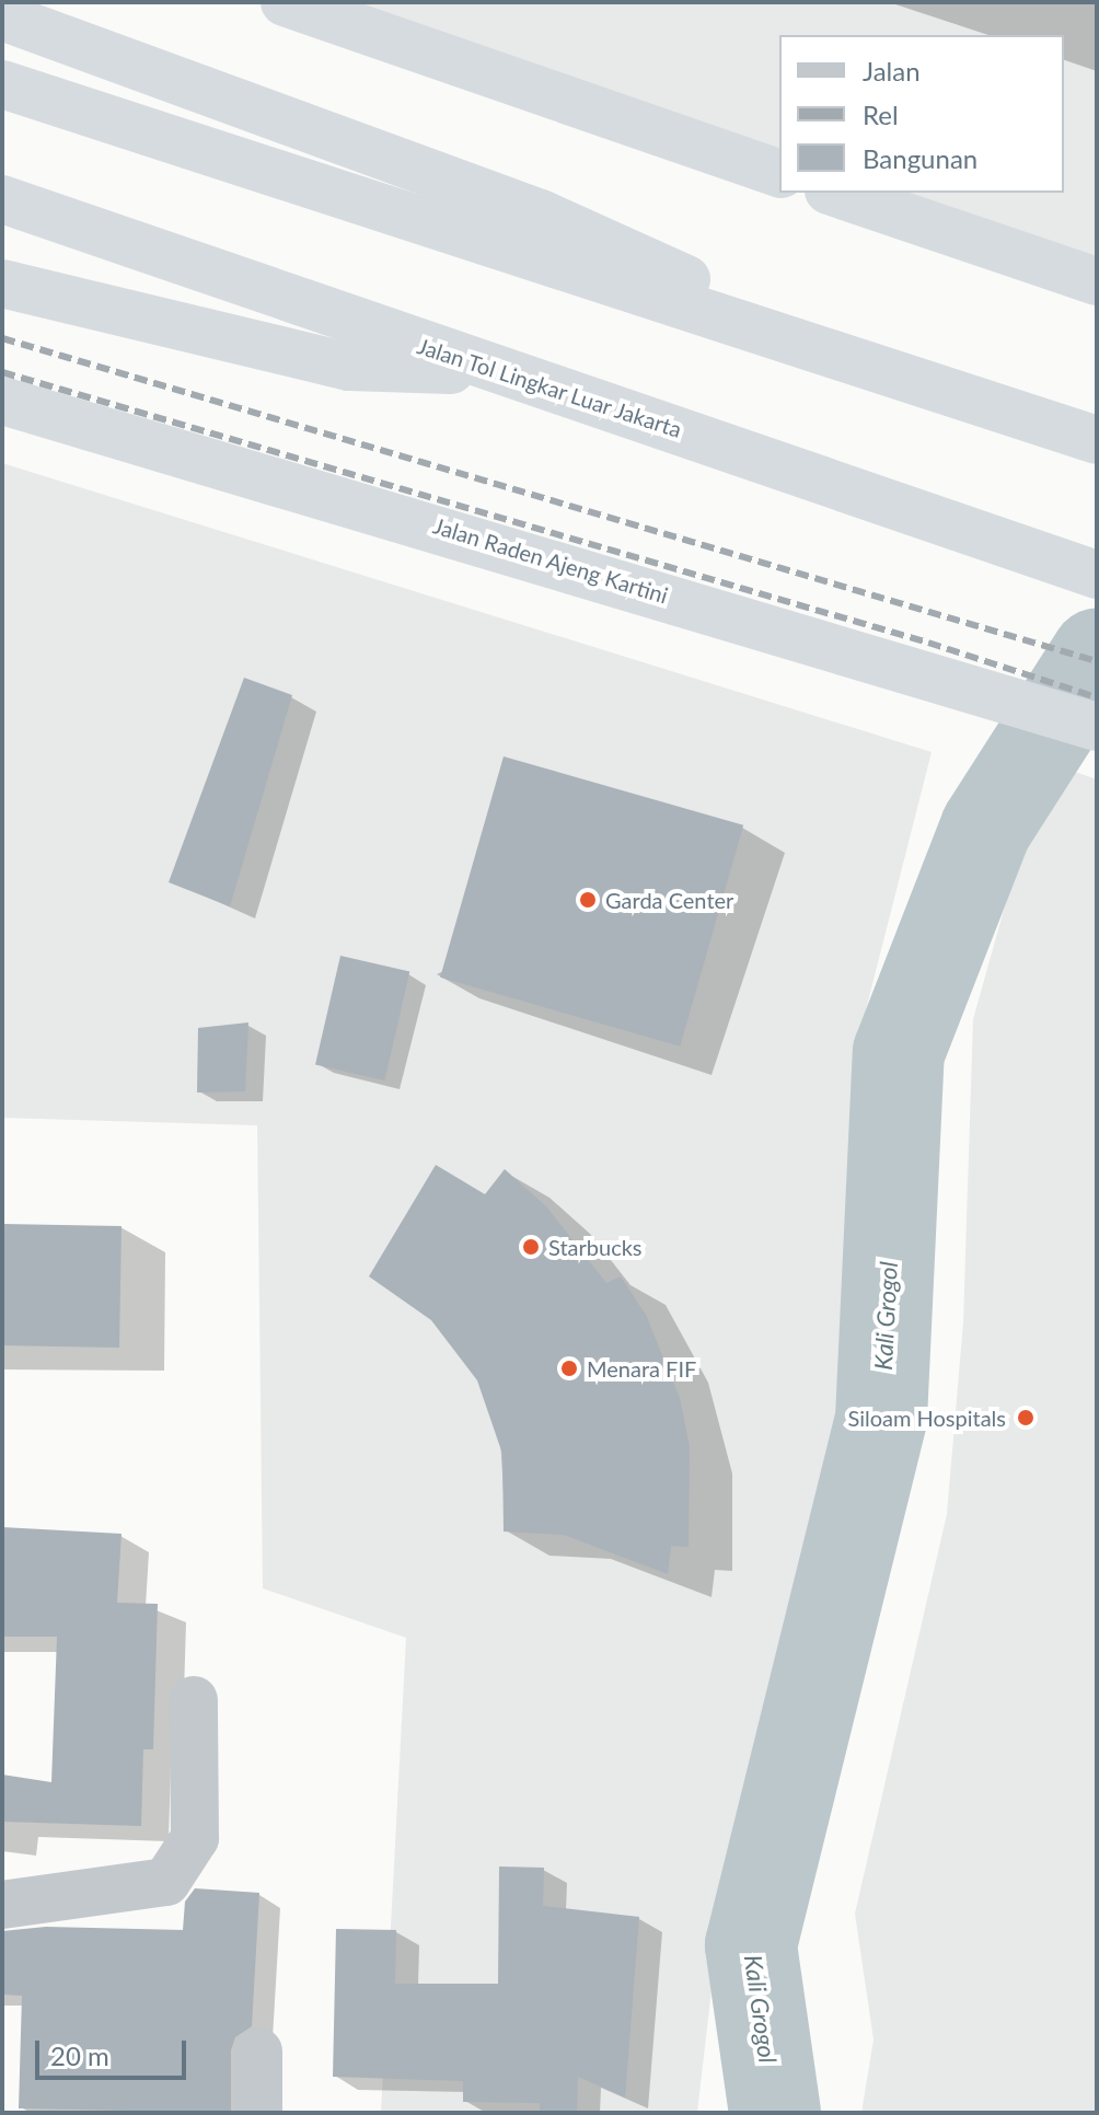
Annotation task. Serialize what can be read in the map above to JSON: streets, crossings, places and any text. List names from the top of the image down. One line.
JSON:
{"streets":{"highway":["Jalan Tol Lingkar Luar Jakarta","Jalan Raden Ajeng Kartini"]},"water":["Kali Grogol"],"places":["Garda Center","Starbucks","Menara FIF","Siloam Hospitals"],"legend":["Jalan","Rel","Bangunan"],"scale_bar":"20 m"}
